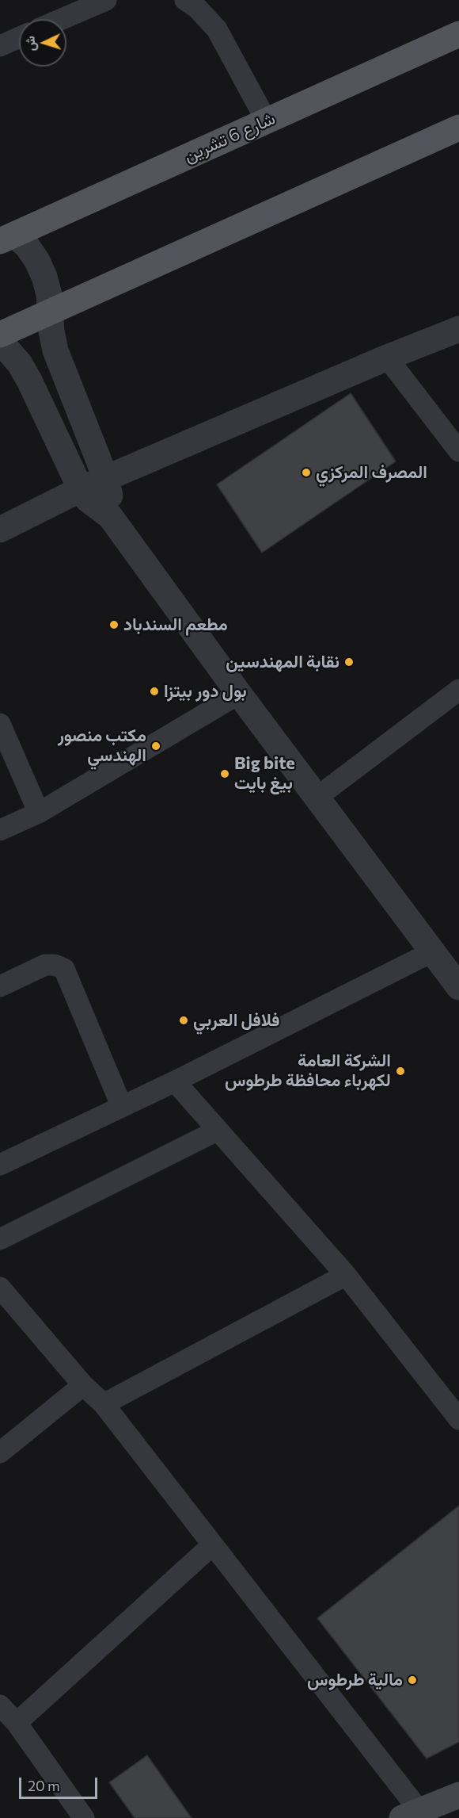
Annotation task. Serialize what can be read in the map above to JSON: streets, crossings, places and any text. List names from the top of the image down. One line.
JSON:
{"streets":{"main road":["شارع 6 تشرين"]},"places":["المصرف المركزي","مطعم السندباد","نقابة المهندسين","بول دور بيتزا","مكتب منصور الهندسي","Big bite بيغ بايت","فلافل العربي","الشركة العامة لكهرباء محافظة طرطوس","مالية طرطوس"],"scale_bar":"20 m","north":"left"}
